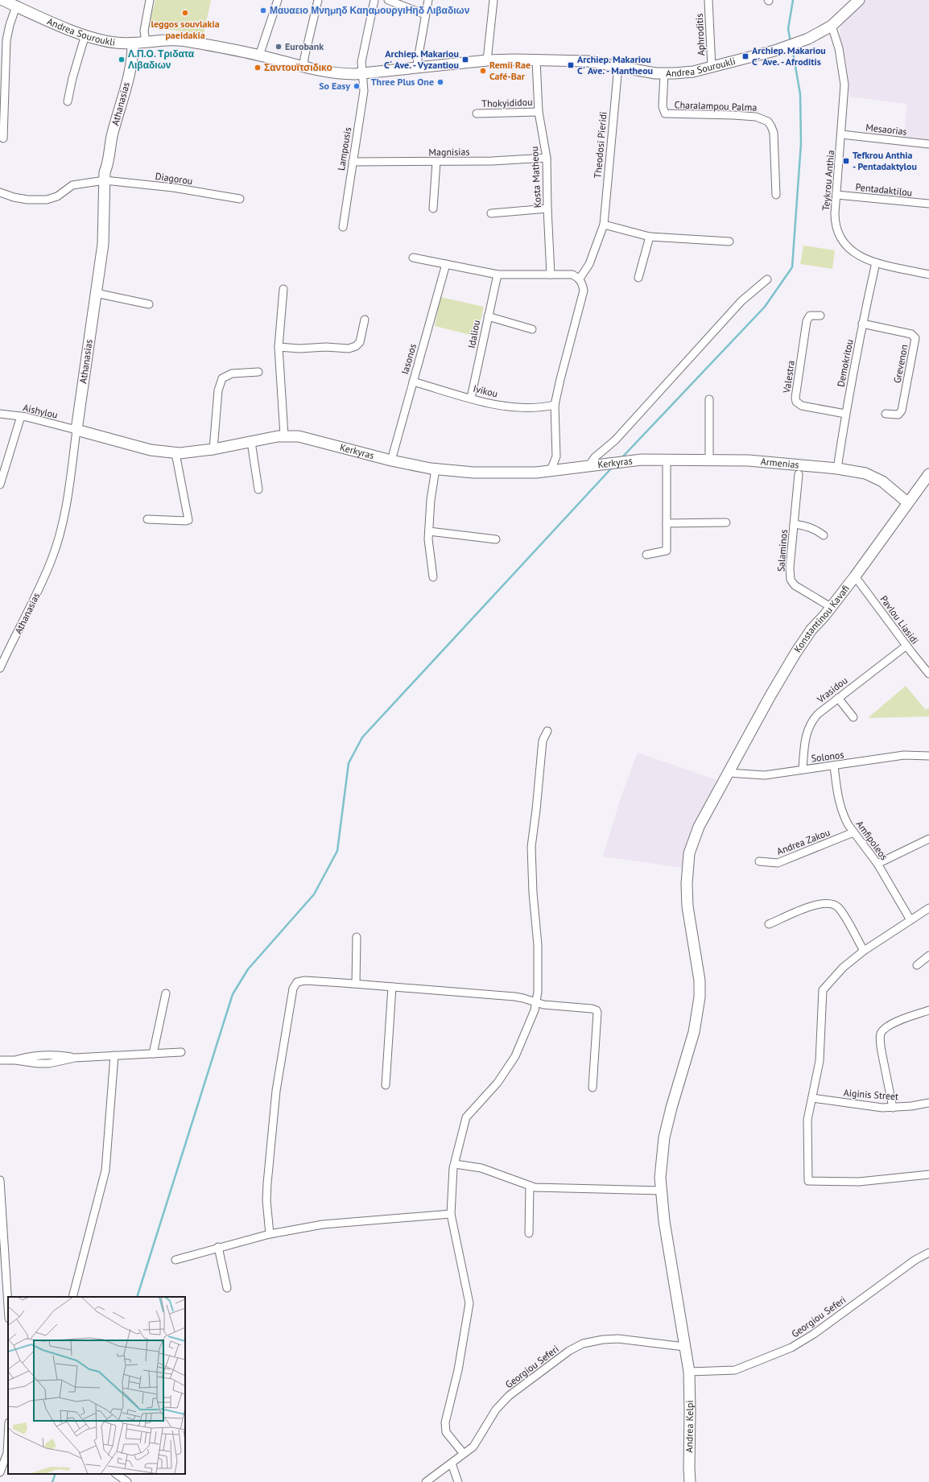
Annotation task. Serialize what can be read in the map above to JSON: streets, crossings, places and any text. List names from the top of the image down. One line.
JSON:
{"streets":{"street":["Andrea Souroukli","Aphroditis","Thokyididou","Athanasias","Charalampou Palma","Mesaorias","Theodosi Pieridi","Lampousis","Magnisias","Kosta Matheou","Diagorou","Teykrou Anthia","Pentadaktilou","Idaliou","Iasonos","Demokritou","Grevenon","Valestra","Ivikou","Aishylou","Kerkyras","Armenias","Salaminos","Konstantinou Kavafi","Pavlou Liasidi","Vrasidou","Solonos","Amfipoleos","Andrea Zakou","Aiginis Street","Georgiou Seferi","Andrea Kelpi"]},"crossings":[["Andrea Souroukli","Aphroditis"],["Andrea Souroukli","Athanasias"],["Andrea Souroukli","Charalampou Palma"],["Andrea Souroukli","Theodosi Pieridi"],["Andrea Souroukli","Lampousis"],["Andrea Souroukli","Kosta Matheou"],["Andrea Souroukli","Teykrou Anthia"],["Thokyididou","Kosta Matheou"],["Athanasias","Diagorou"],["Athanasias","Aishylou"],["Athanasias","Kerkyras"],["Mesaorias","Teykrou Anthia"],["Lampousis","Magnisias"],["Magnisias","Kosta Matheou"],["Teykrou Anthia","Pentadaktilou"],["Teykrou Anthia","Demokritou"],["Idaliou","Ivikou"],["Iasonos","Ivikou"],["Iasonos","Kerkyras"],["Demokritou","Grevenon"],["Demokritou","Valestra"],["Demokritou","Armenias"],["Aishylou","Kerkyras"],["Kerkyras","Armenias"],["Armenias","Konstantinou Kavafi"],["Salaminos","Konstantinou Kavafi"],["Konstantinou Kavafi","Pavlou Liasidi"],["Konstantinou Kavafi","Solonos"],["Konstantinou Kavafi","Andrea Kelpi"],["Pavlou Liasidi","Vrasidou"],["Vrasidou","Solonos"],["Solonos","Amfipoleos"],["Amfipoleos","Andrea Zakou"],["Georgiou Seferi","Andrea Kelpi"]],"places":{"other":["Μαυαειο Μνημηδ ΚαηαμουργιΗηδ Λιβαδιων","leggos souvlakia paeidakia","Eurobank","Λ.Π.Ο. Τριδατα Λιβαδιων","Σαντουϊτσιδικο","Remii Rae Café-Bar","Three Plus One","So Easy"],"transit":["Archiep. Makariou C´ Ave. - Afroditis","Archiep. Makariou C´ Ave. - Vyzantiou","Archiep. Makariou C´ Ave. - Mantheou","Tefkrou Anthia - Pentadaktylou"]}}
